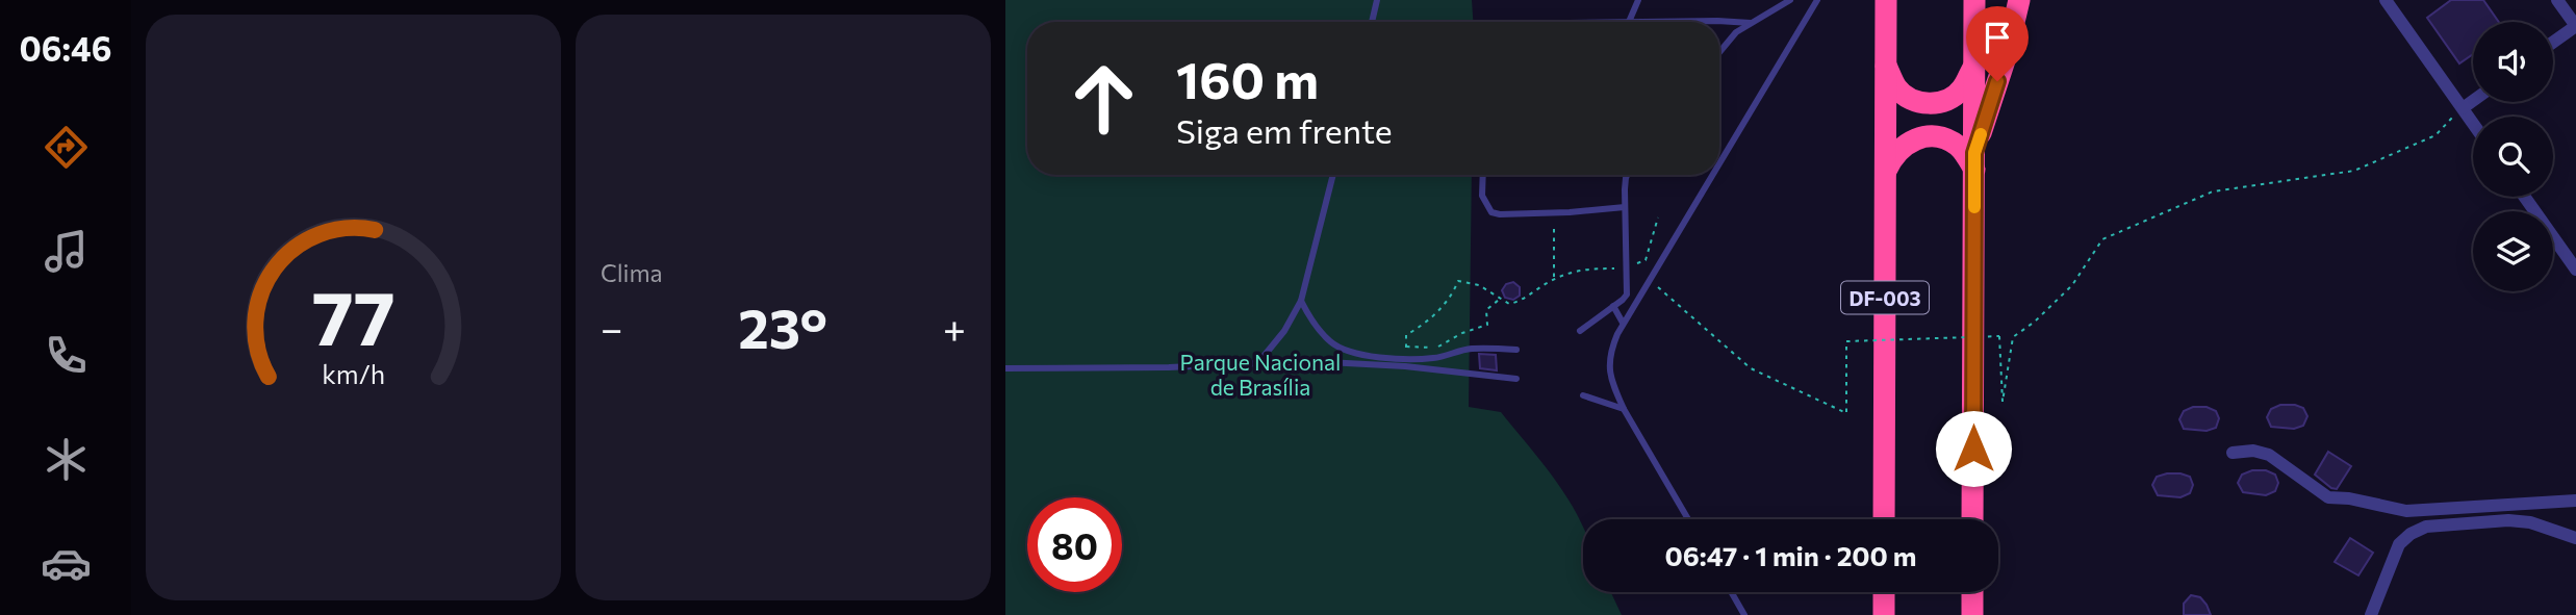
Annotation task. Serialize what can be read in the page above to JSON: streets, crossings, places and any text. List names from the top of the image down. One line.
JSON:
{"streets":{"highway":["DF-003"]},"parks":["Parque Nacional de Brasília"],"page":{"tabs":"06:46","tile":"Clima","turn":["160 m","Siga em frente"],"heat":["−","23°","+"],"limit":"80","trip":"06:47 · 1 min · 200 m","gauge":["77","km/h"]}}
